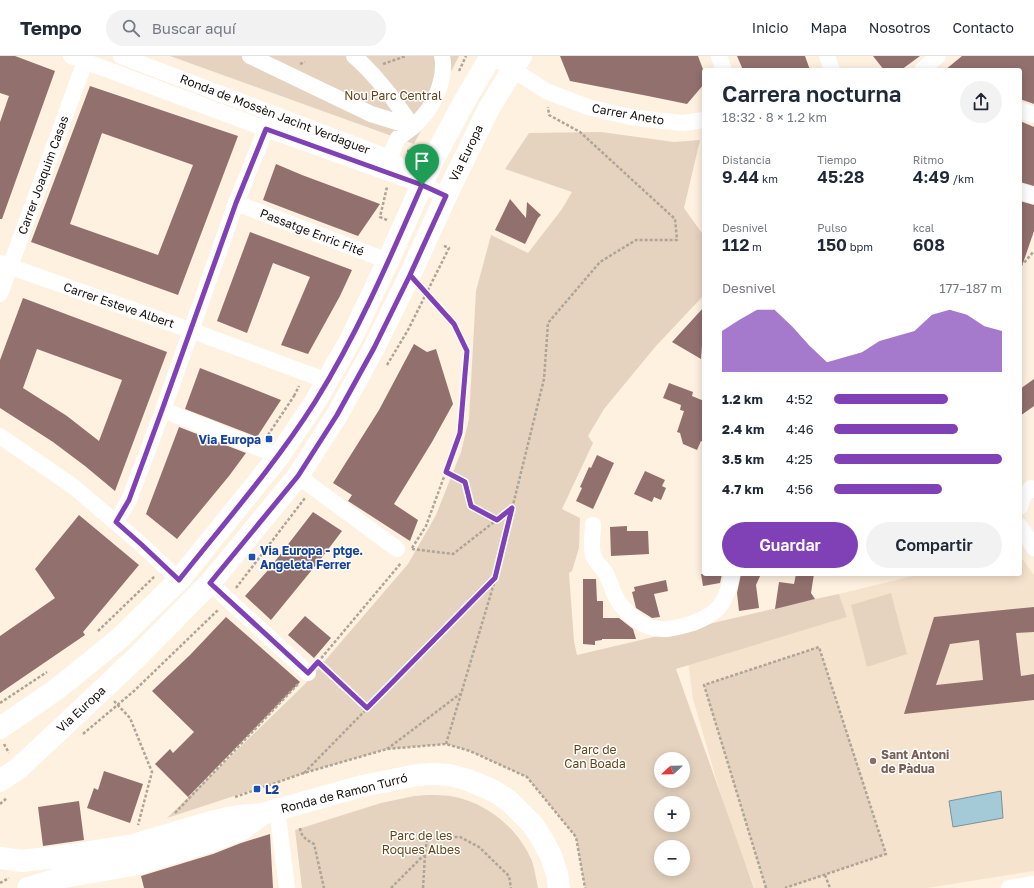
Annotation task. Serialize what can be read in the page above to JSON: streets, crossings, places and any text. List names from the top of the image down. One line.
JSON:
{"streets":{"street":["Ronda de Mossèn Jacint Verdaguer","Carrer Aneto","Via Europa","Carrer Joaquim Casas","Passatge Enric Fité","Carrer Esteve Albert","Ronda de Ramon Turró"]},"crossings":[["Ronda de Mossèn Jacint Verdaguer","Via Europa"],["Ronda de Mossèn Jacint Verdaguer","Carrer Joaquim Casas"],["Carrer Aneto","Via Europa"],["Via Europa","Passatge Enric Fité"],["Via Europa","Carrer Esteve Albert"],["Carrer Joaquim Casas","Carrer Esteve Albert"]],"parks":["Nou Parc Central","Parc de Can Boada","Parc de les Roques Albes"],"places":{"transit":["Via Europa","Via Europa - ptge. Angeleta Ferrer","L2"],"other":["Sant Antoni de Pàdua"]},"north":"left","page":{"header":"Tempo","search":"Buscar aquí","nav":["Inicio","Mapa","Nosotros","Contacto"],"heading":["Carrera nocturna","18:32 · 8 × 1.2 km"],"stats":[["Distancia","9.44 km"],["Tiempo","45:28"],["Ritmo","4:49 /km"],["Desnivel","112 m"],["Pulso","150 bpm"],["kcal","608"]],"chart":["Desnivel","177–187 m"],"list":[{"name":"1.2 km","note":"4:52"},{"name":"2.4 km","note":"4:46"},{"name":"3.5 km","note":"4:25"},{"name":"4.7 km","note":"4:56"}],"buttons":["Guardar","Compartir"],"map_buttons":["+","−"]}}
